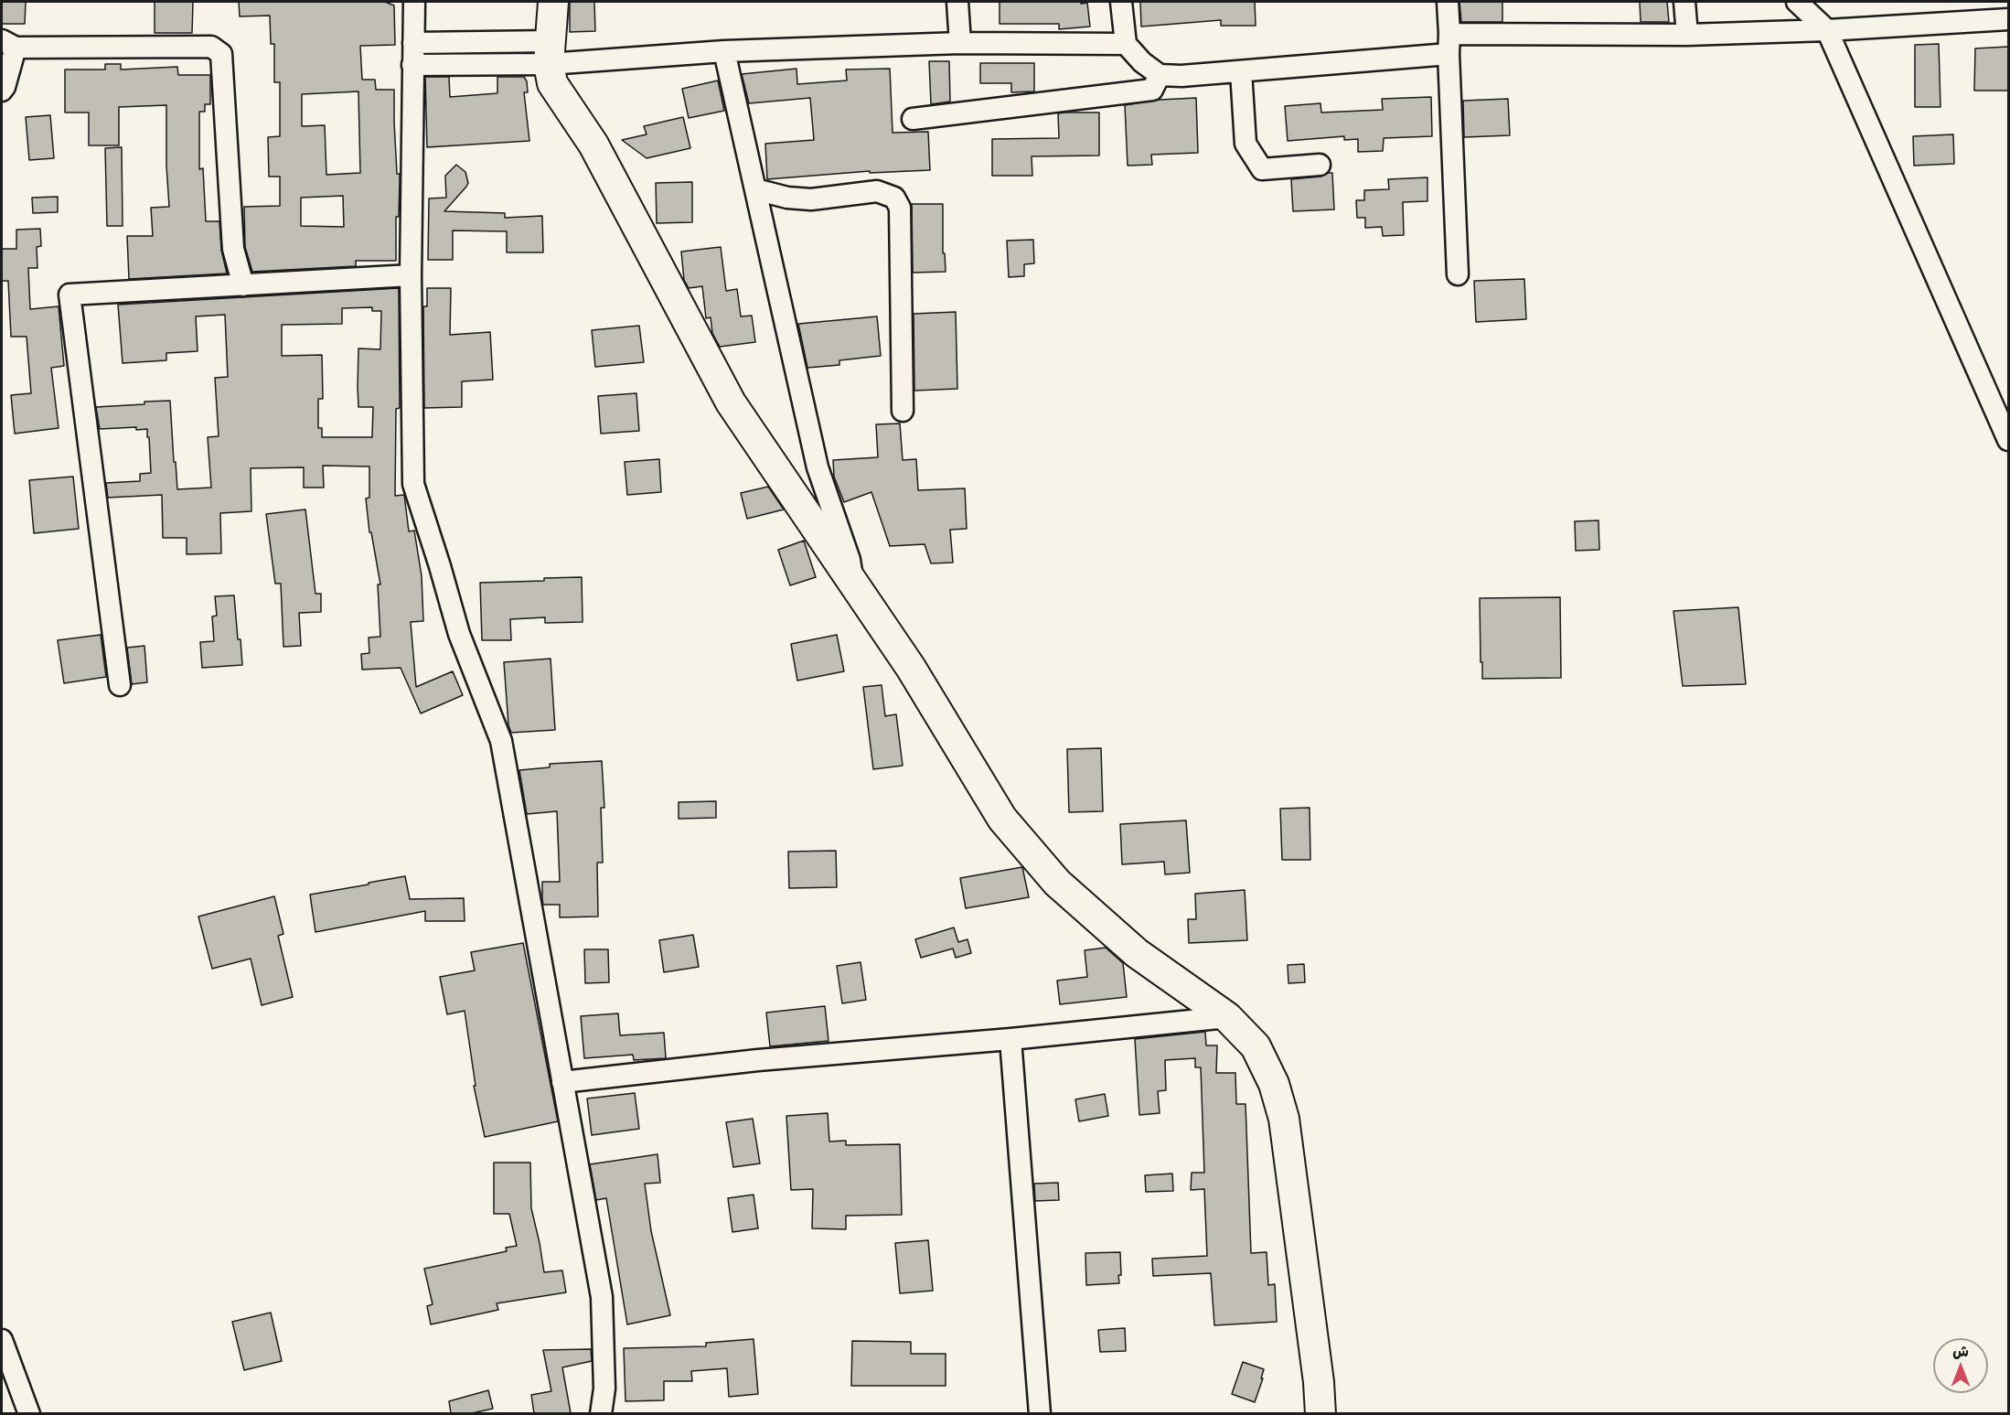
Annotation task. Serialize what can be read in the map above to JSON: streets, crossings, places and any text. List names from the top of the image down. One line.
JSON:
{"north":"top"}
